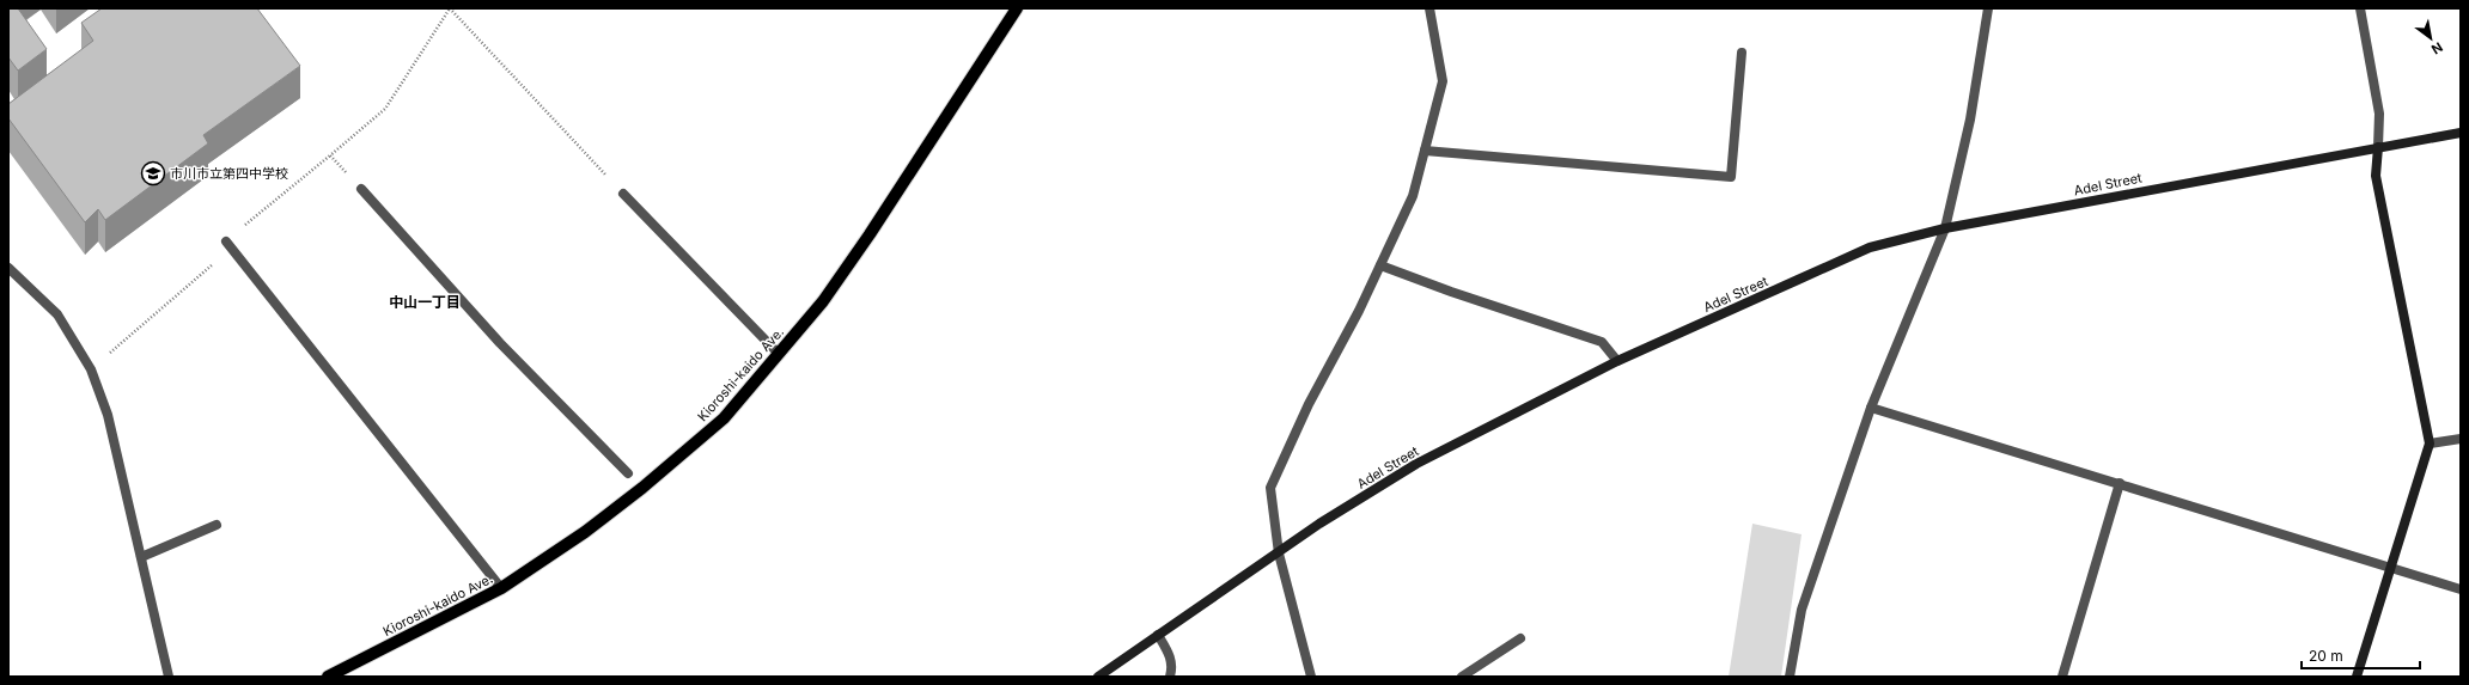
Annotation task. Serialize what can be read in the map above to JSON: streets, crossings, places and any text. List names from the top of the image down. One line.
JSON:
{"streets":{"main road":["Kioroshi-kaido Ave."],"street":["Adel Street"]},"districts":["中山一丁目"],"places":{"school or university":["市川市立第四中学校"]},"scale_bar":"20 m","north":"bottom right"}
